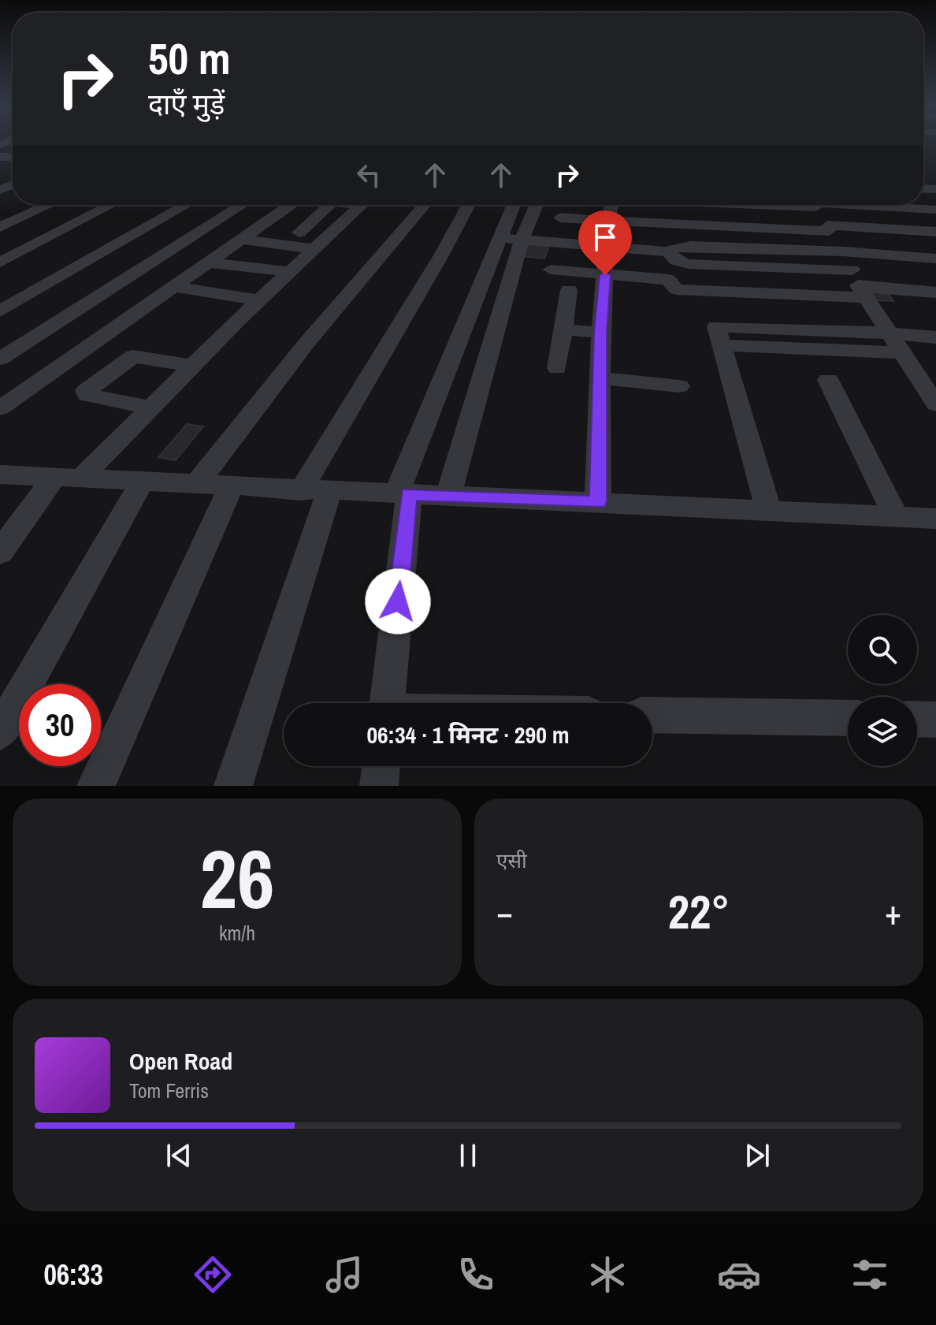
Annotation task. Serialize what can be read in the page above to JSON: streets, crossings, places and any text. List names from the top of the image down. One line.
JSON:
{"page":{"turn":["50 m","दाएँ मुड़ें"],"limit":"30","trip":"06:34 · 1 मिनट · 290 m","tile":[["26","km/h"],"एसी"],"heat":["−","22°","+"],"song":["Open Road","Tom Ferris"],"tabs":"06:33"}}
